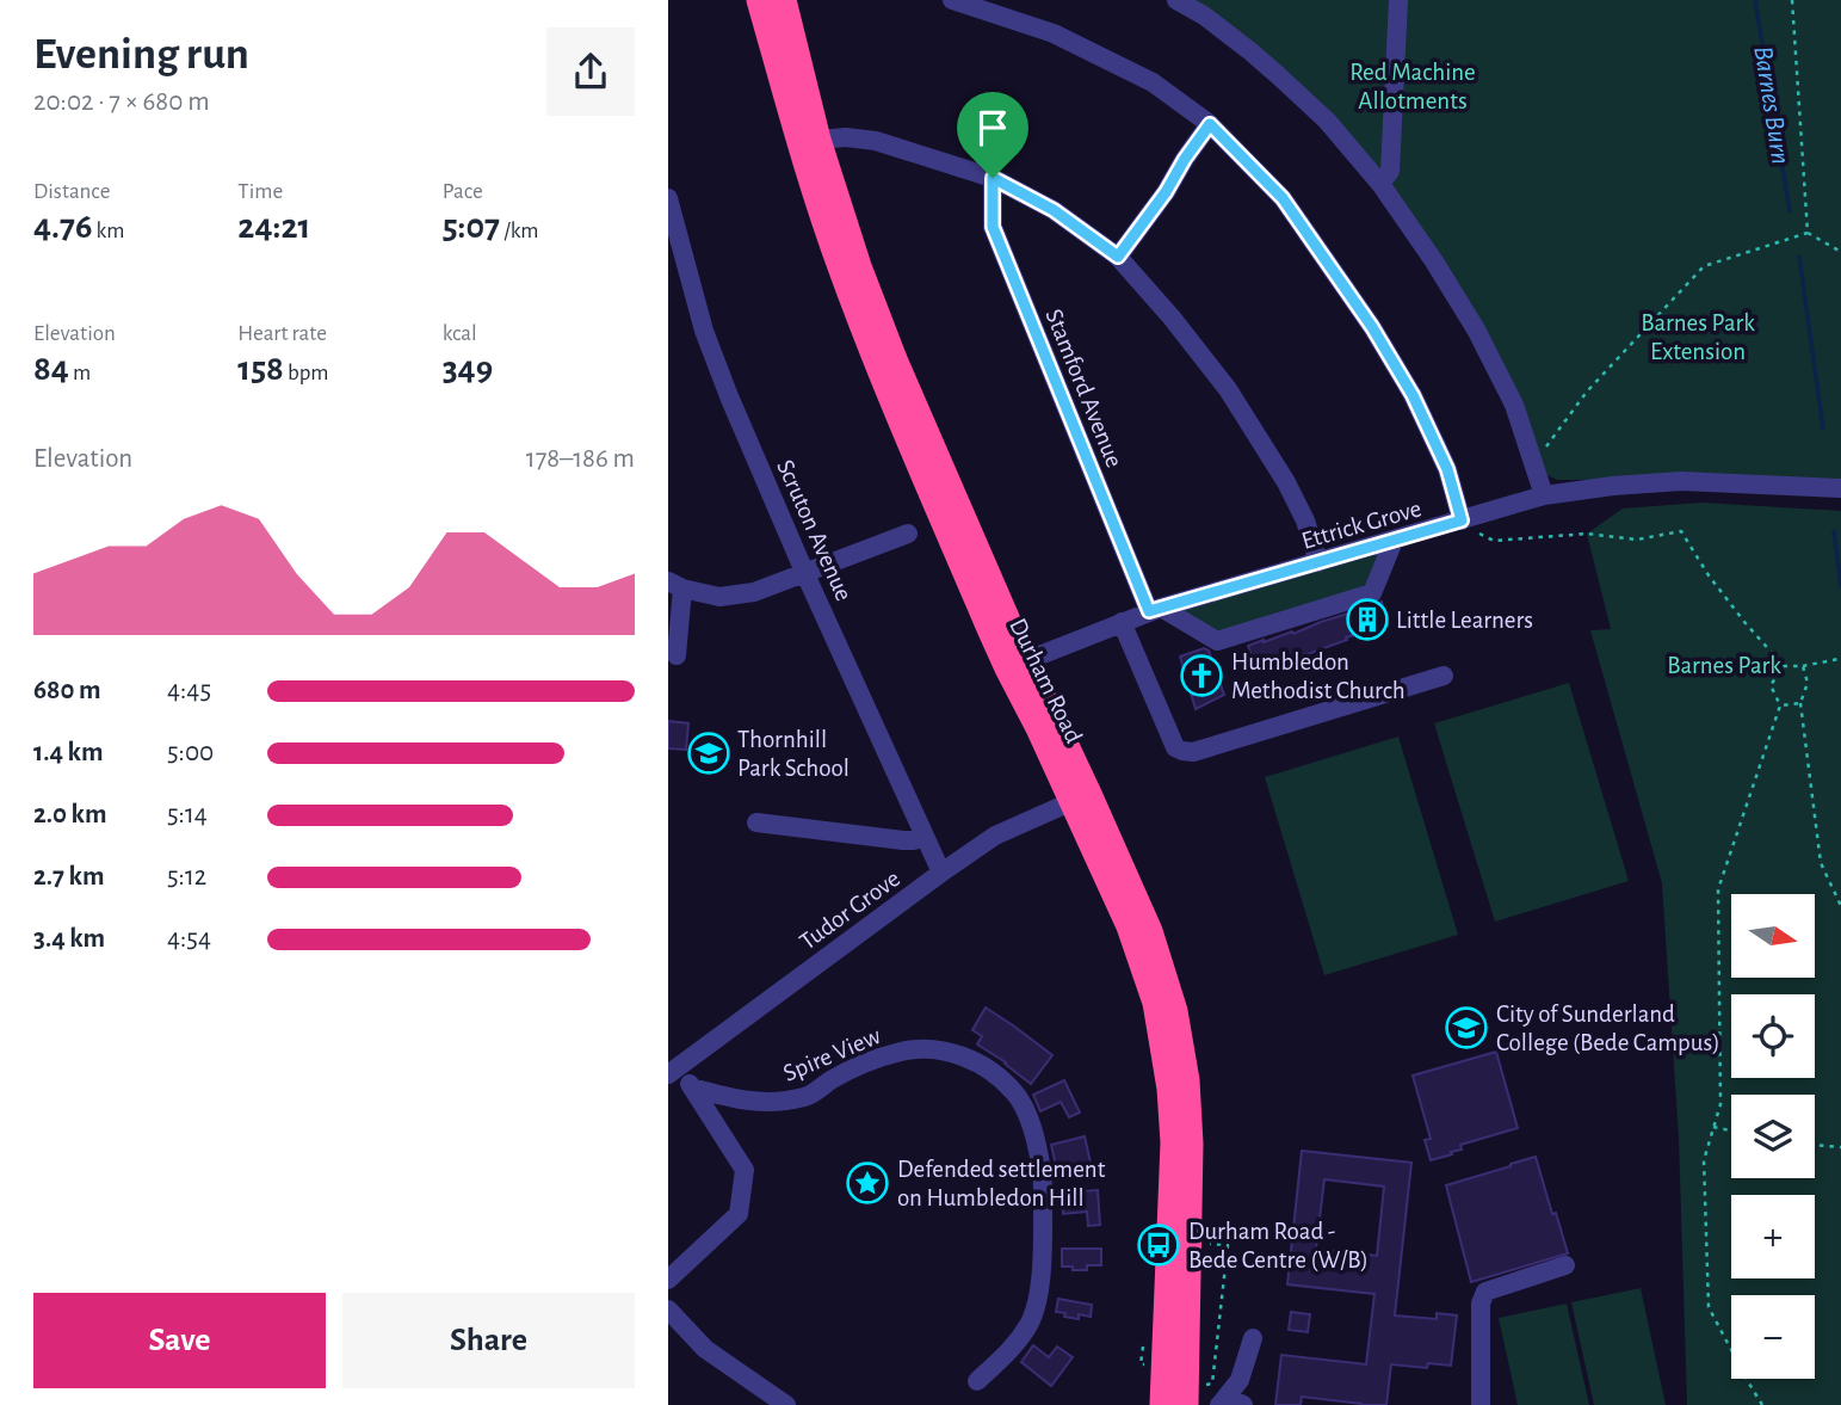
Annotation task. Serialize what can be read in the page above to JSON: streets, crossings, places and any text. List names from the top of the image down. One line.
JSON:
{"streets":{"highway":["Durham Road"],"street":["Stamford Avenue","Ettrick Grove","Scruton Avenue","Tudor Grove","Spire View"]},"crossings":[["Stamford Avenue","Ettrick Grove"],["Ettrick Grove","Durham Road"],["Scruton Avenue","Tudor Grove"],["Durham Road","Tudor Grove"]],"water":["Barnes Burn"],"parks":["Red Machine Allotments","Barnes Park Extension","Barnes Park"],"places":{"building":["Little Learners"],"church":["Humbledon Methodist Church"],"school or university":["Thornhill Park School","City of Sunderland College (Bede Campus)"],"place":["Defended settlement on Humbledon Hill"],"bus stop":["Durham Road - Bede Centre (W/B)"]},"north":"right","page":{"heading":["Evening run","20:02 · 7 × 680 m"],"stats":[["Distance","4.76 km"],["Time","24:21"],["Pace","5:07 /km"],["Elevation","84 m"],["Heart rate","158 bpm"],["kcal","349"]],"chart":["Elevation","178–186 m"],"list":[{"name":"680 m","note":"4:45"},{"name":"1.4 km","note":"5:00"},{"name":"2.0 km","note":"5:14"},{"name":"2.7 km","note":"5:12"},{"name":"3.4 km","note":"4:54"}],"map_buttons":["+","−"],"buttons":["Save","Share"]}}
